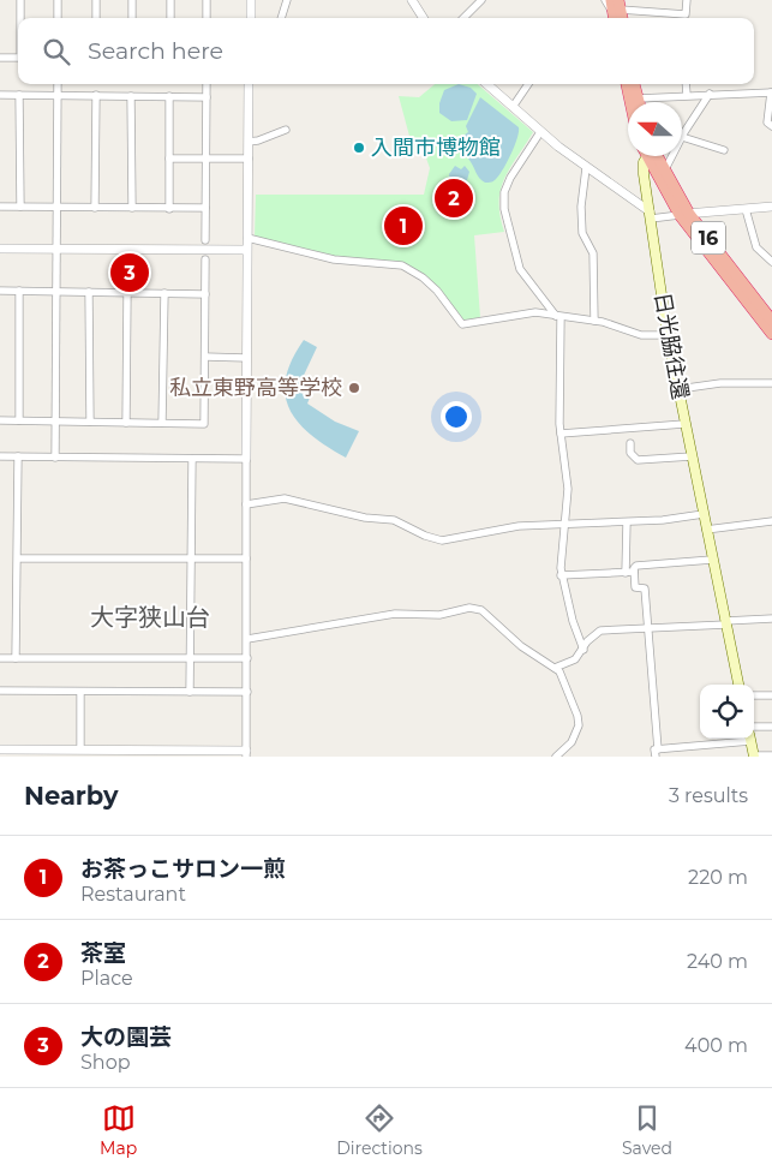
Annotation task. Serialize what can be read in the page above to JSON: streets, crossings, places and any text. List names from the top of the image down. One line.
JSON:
{"streets":{"highway":["16"],"main road":["日光脇往還"]},"districts":["大字狭山台"],"places":["入間市博物館","私立東野高等学校"],"north":"left","page":{"search":"Search here","pins":["2","1","3"],"heading":["Nearby","3 results"],"list":[{"mark":"1","name":"お茶っこサロン一煎","note":"Restaurant","value":"220 m"},{"mark":"2","name":"茶室","note":"Place","value":"240 m"},{"mark":"3","name":"大の園芸","note":"Shop","value":"400 m"}],"nav":["Map","Directions","Saved"]}}
